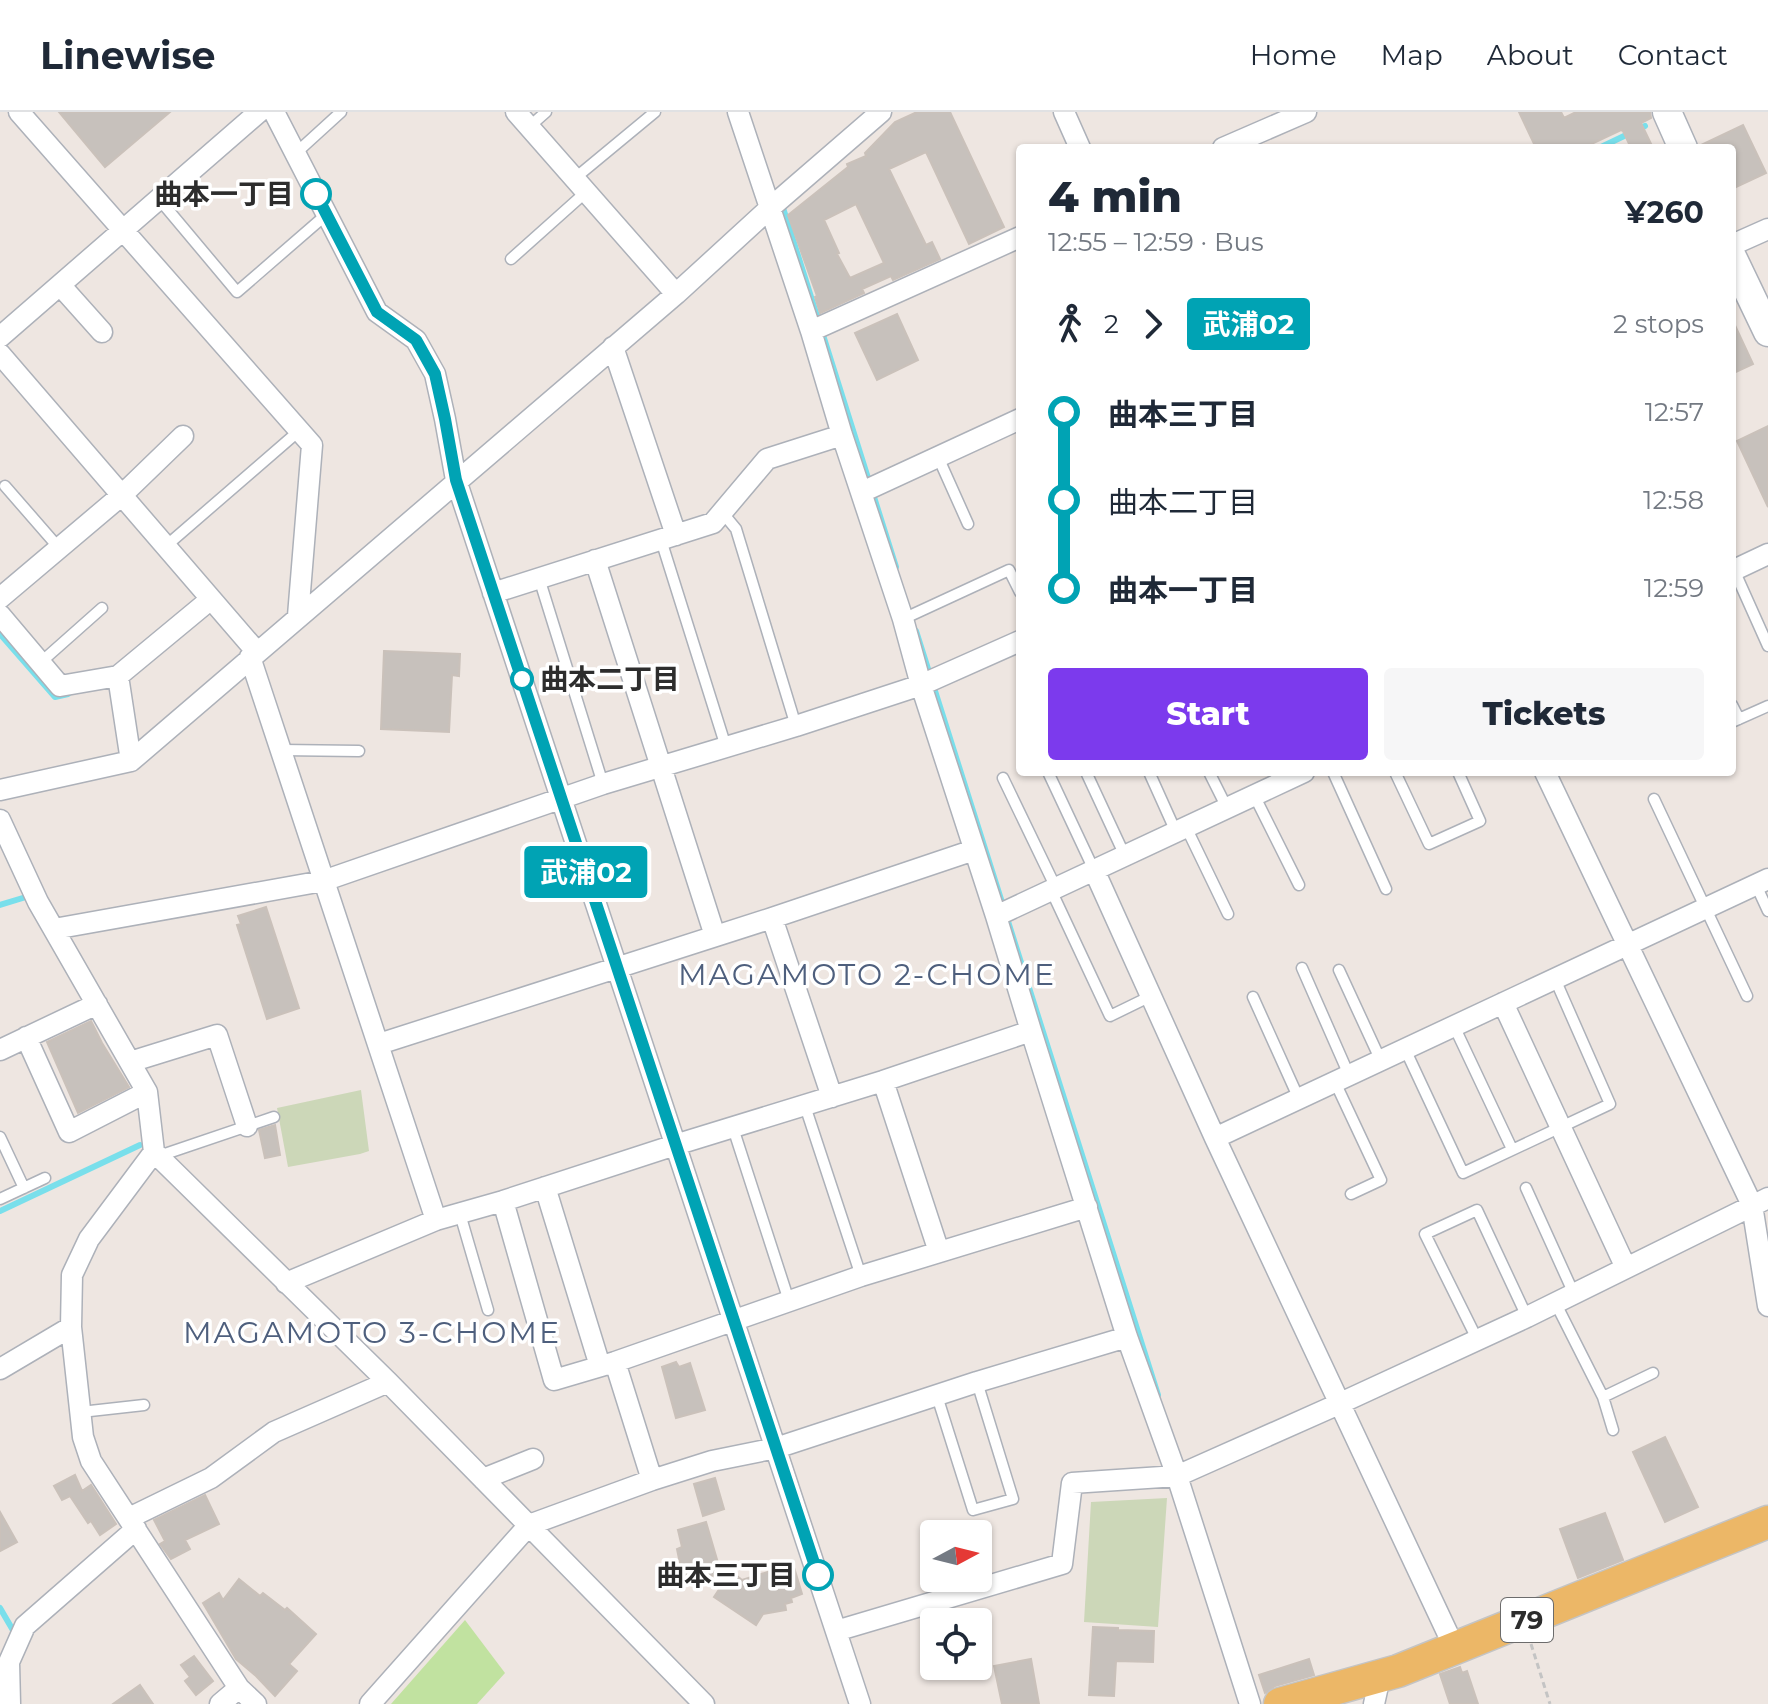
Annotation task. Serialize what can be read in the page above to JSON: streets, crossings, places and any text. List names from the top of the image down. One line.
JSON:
{"streets":{"main road":["79"]},"districts":["MAGAMOTO 2-CHOME","MAGAMOTO 3-CHOME"],"places":["曲本一丁目","曲本二丁目","曲本三丁目"],"lines":["bus line 武浦02"],"north":"right","page":{"header":"Linewise","nav":["Home","Map","About","Contact"],"on_map":"武浦02","heading":["4 min","12:55 – 12:59 · Bus","¥260"],"legs":["2","武浦02","2 stops"],"list":[{"name":"曲本三丁目","value":"12:57"},{"name":"曲本二丁目","value":"12:58"},{"name":"曲本一丁目","value":"12:59"}],"buttons":["Start","Tickets"]}}
